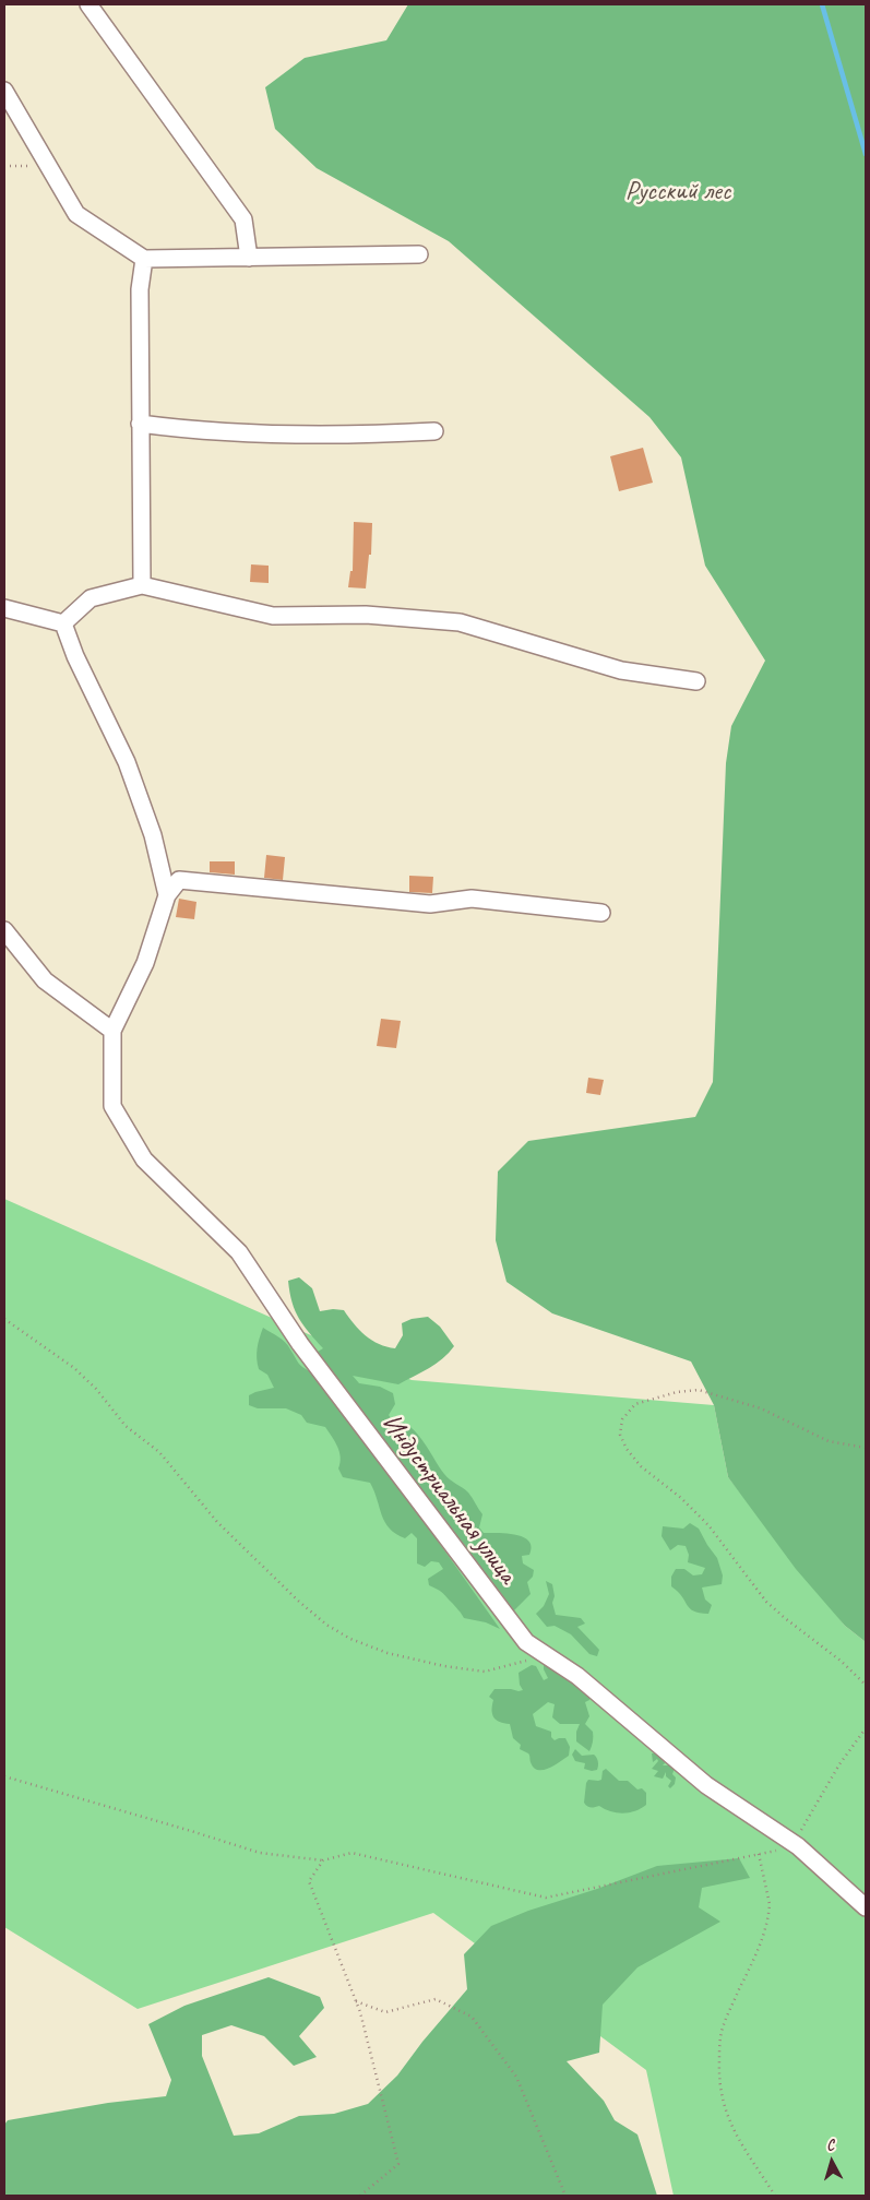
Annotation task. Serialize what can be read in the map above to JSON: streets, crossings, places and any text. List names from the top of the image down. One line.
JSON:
{"streets":{"street":["Индустриальная улица"]},"parks":["Русский лес"],"north":"top"}
